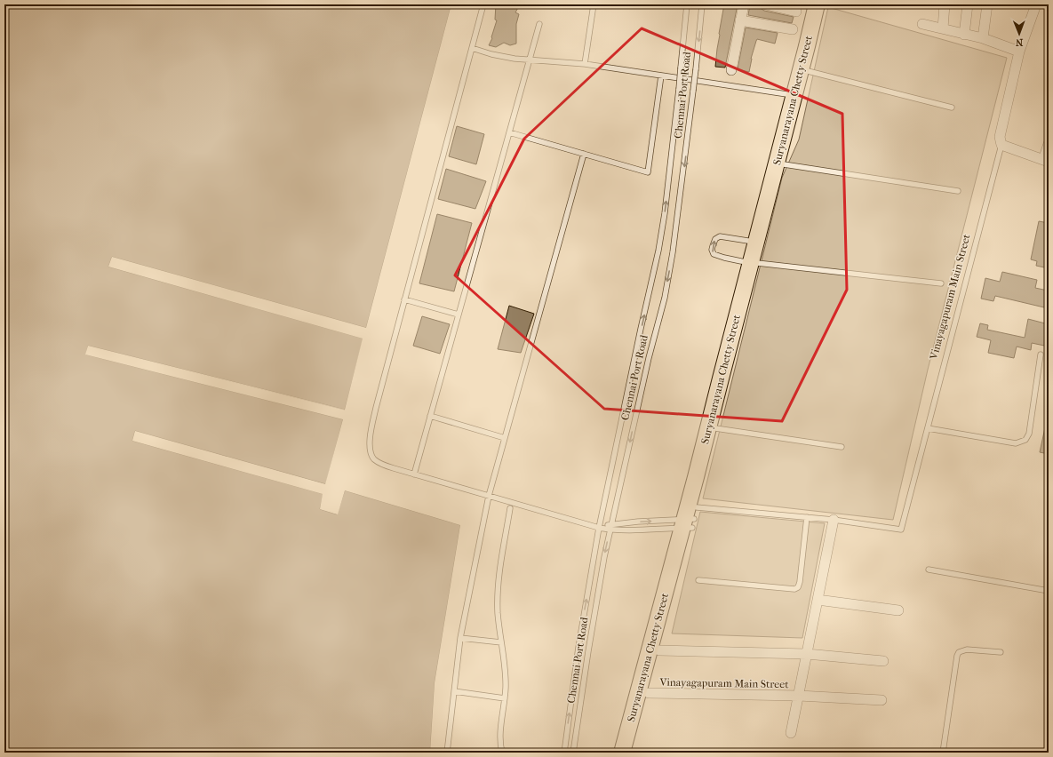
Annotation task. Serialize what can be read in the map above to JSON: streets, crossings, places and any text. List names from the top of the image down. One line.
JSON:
{"streets":{"main road":["Suryanarayana Chetty Street"],"street":["Vinayagapuram Main Street"],"lane":["Chennai Port Road"]},"crossings":[["Suryanarayana Chetty Street","Vinayagapuram Main Street"]],"north":"bottom"}
